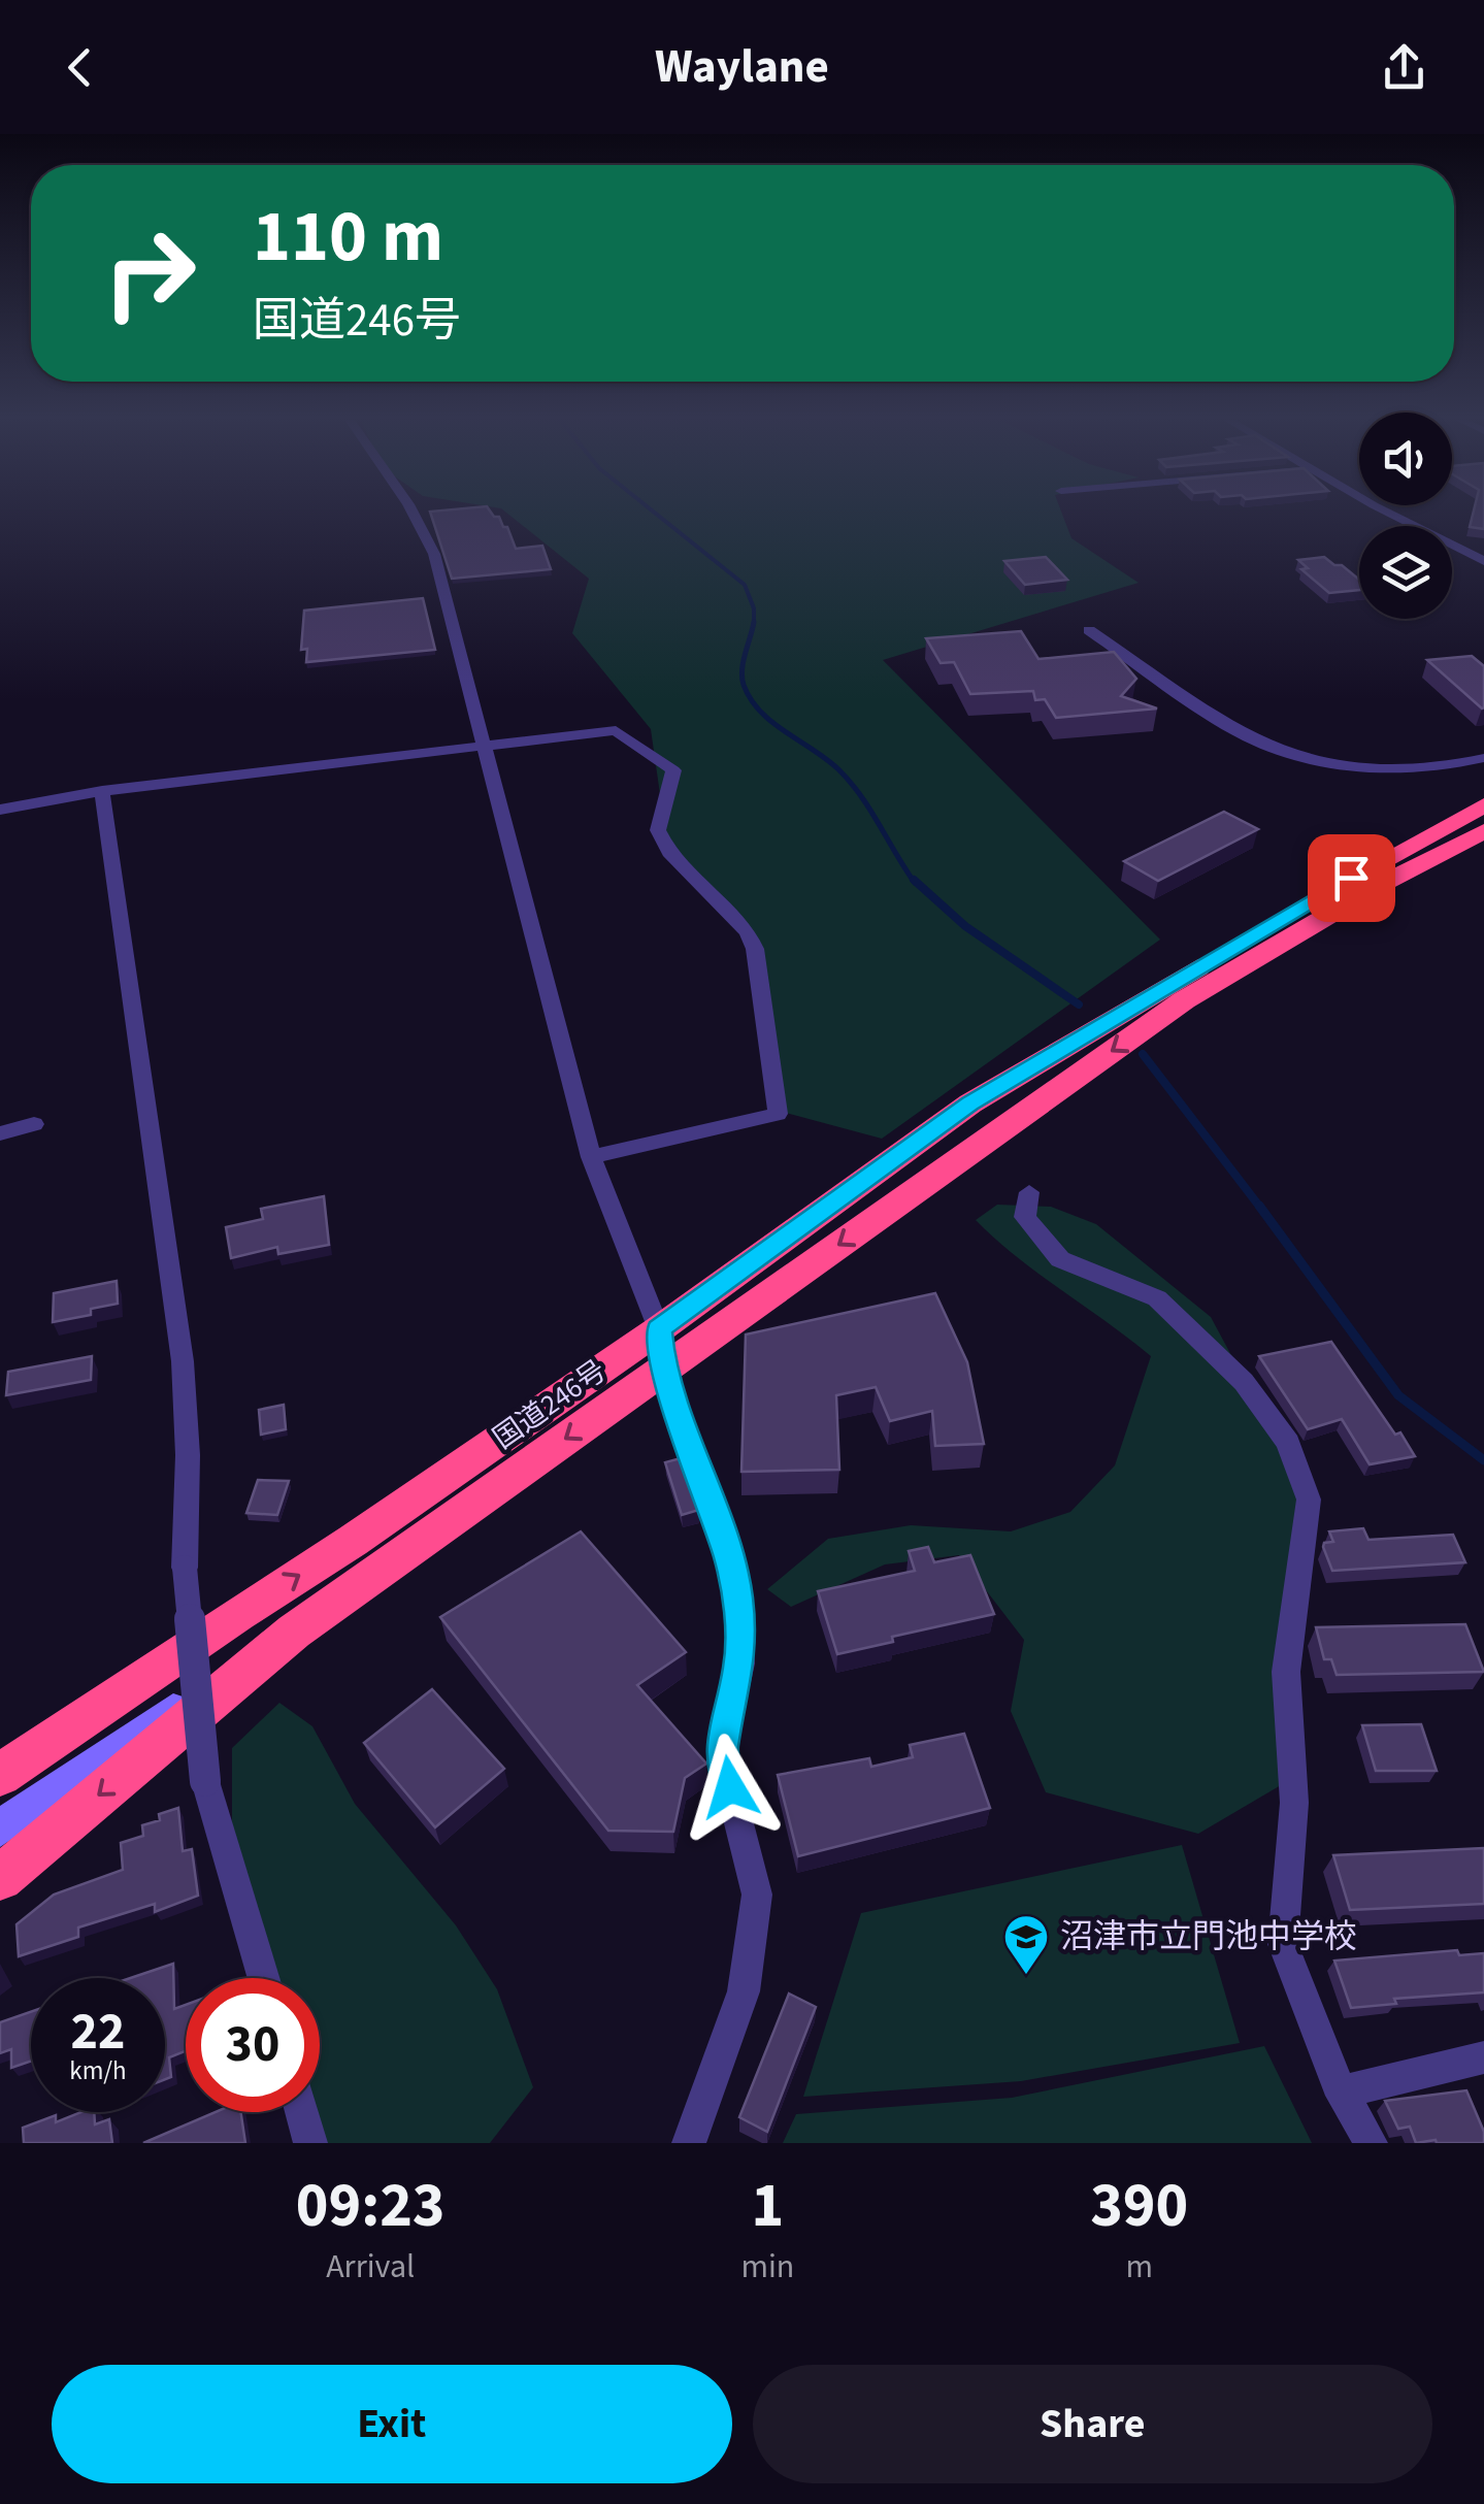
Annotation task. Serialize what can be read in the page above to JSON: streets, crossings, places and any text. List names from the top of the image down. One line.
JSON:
{"streets":{"highway":["国道246号"]},"places":{"school or university":["沼津市立門池中学校"]},"page":{"header":"Waylane","turn":["110 m","国道246号"],"speed":"22 km/h","limit":"30","eta":["09:23","Arrival","1","min","390","m"],"buttons":["Exit","Share"]}}
